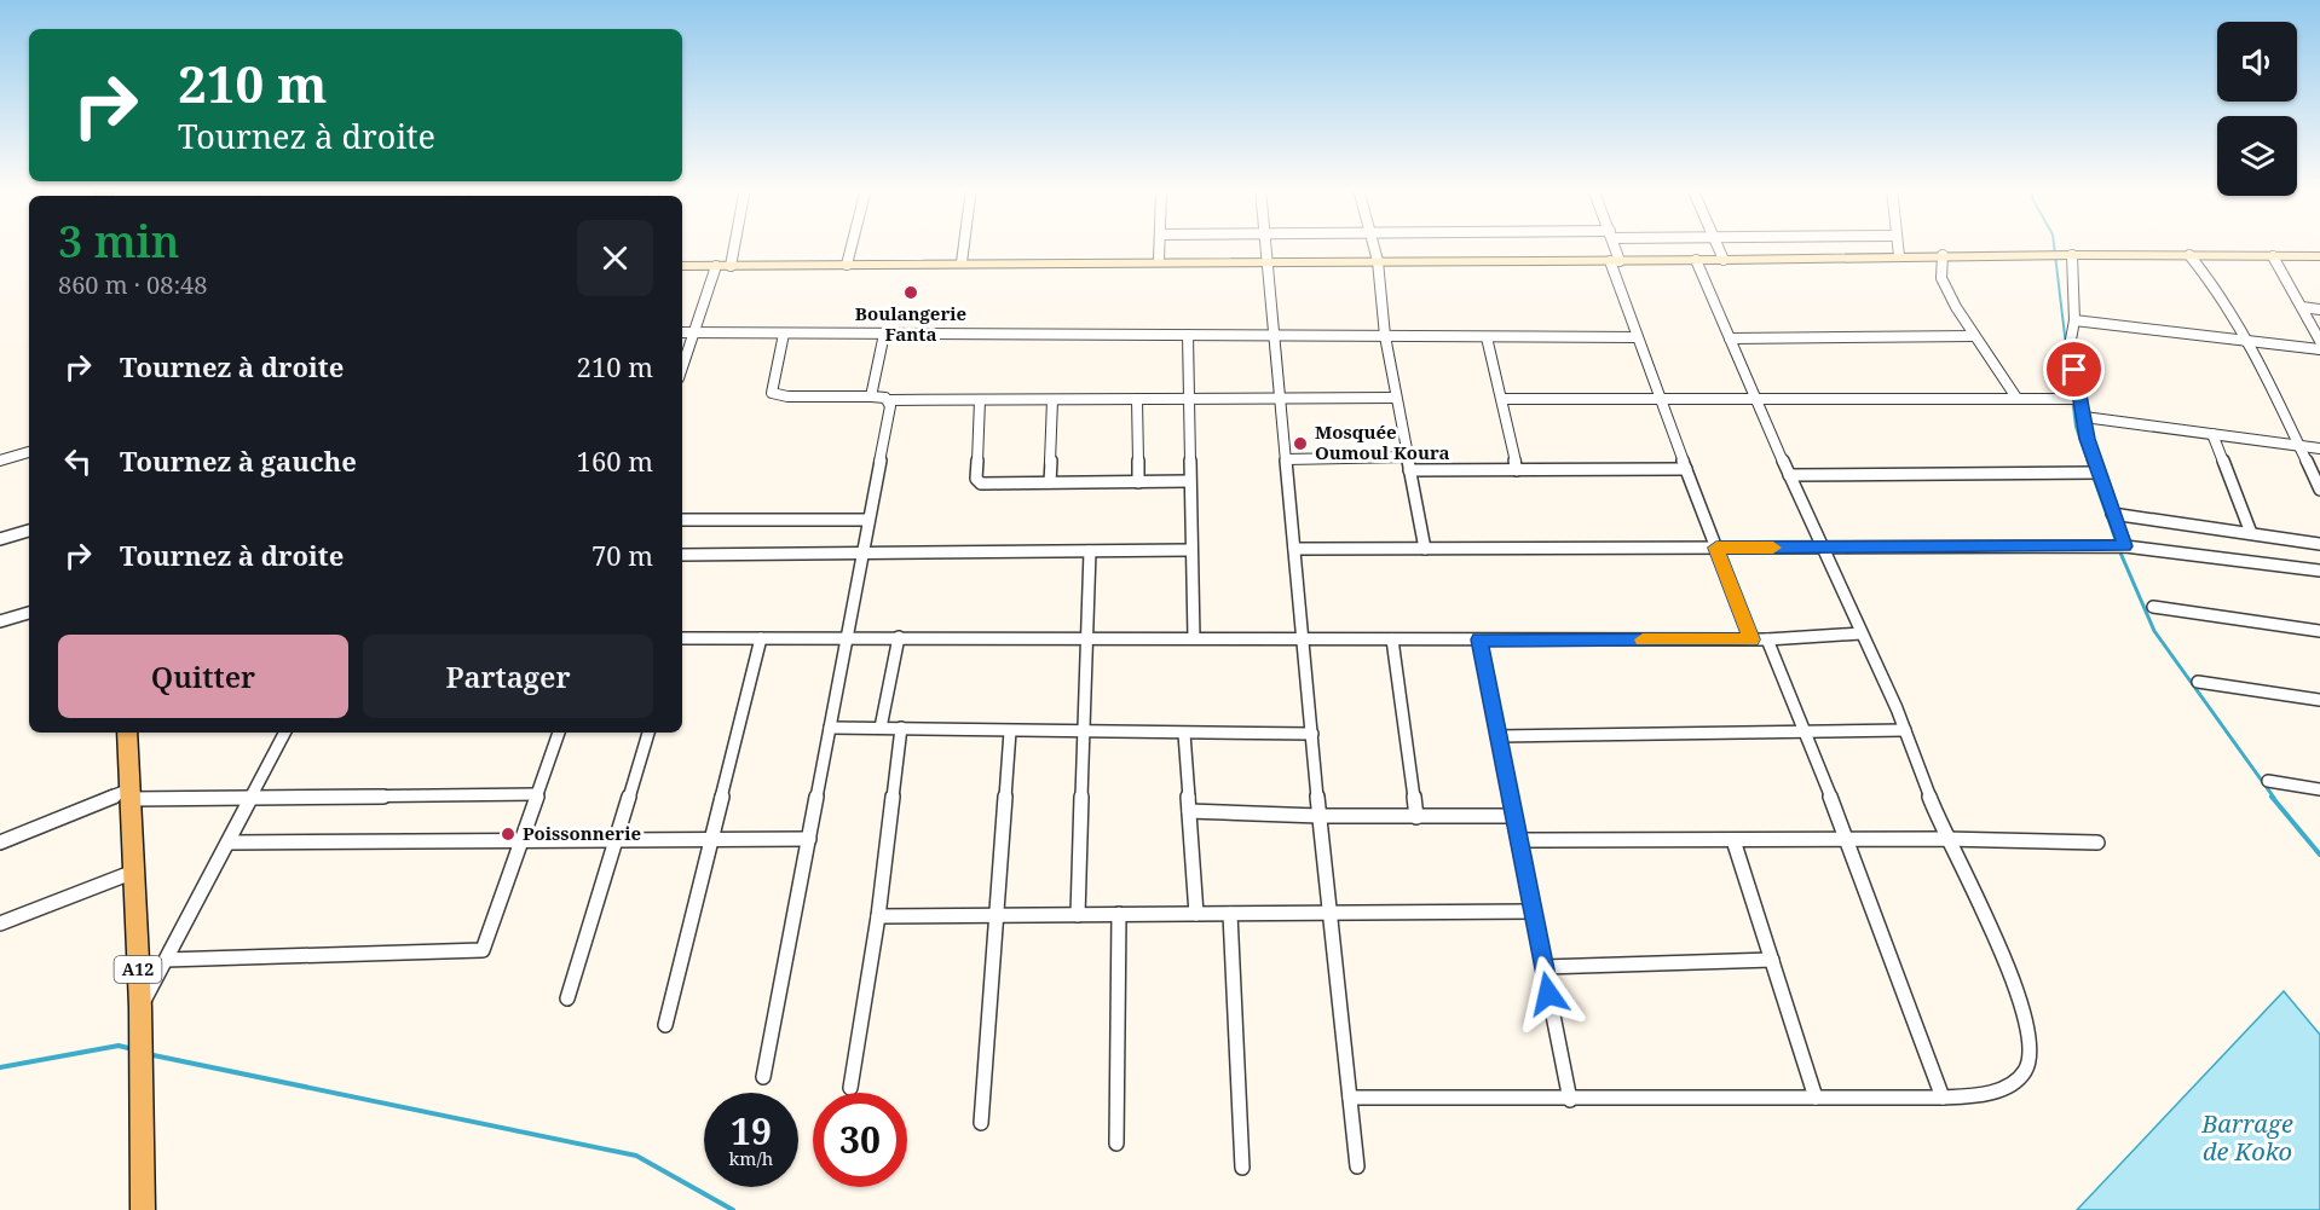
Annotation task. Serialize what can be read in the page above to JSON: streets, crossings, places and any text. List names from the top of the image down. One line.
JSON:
{"streets":{"main road":["A12"]},"water":["Barrage de Koko"],"places":["Boulangerie Fanta","Mosquée Oumoul Koura","Poissonnerie"],"page":{"turn":["210 m","Tournez à droite"],"heading":["3 min","860 m · 08:48"],"list":[{"name":"Tournez à droite","value":"210 m"},{"name":"Tournez à gauche","value":"160 m"},{"name":"Tournez à droite","value":"70 m"}],"buttons":["Quitter","Partager"],"speed":"19 km/h","limit":"30"}}
